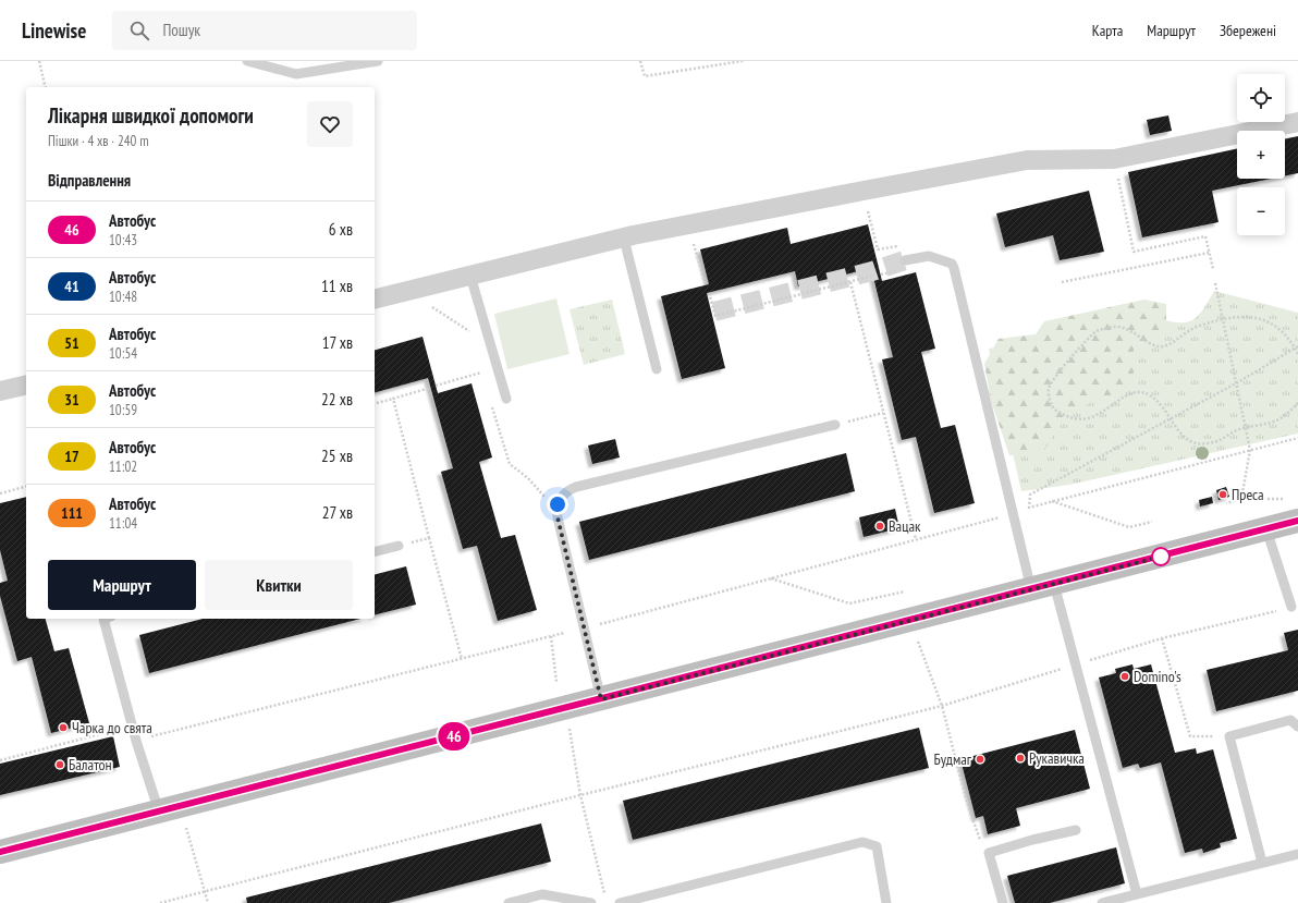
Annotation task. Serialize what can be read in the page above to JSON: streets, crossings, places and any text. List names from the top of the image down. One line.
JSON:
{"places":["Преса","Вацак","Domino's","Чарка до свята","Рукавичка","Будмаг","Балатон"],"lines":["bus line 46"],"page":{"header":"Linewise","search":"Пошук","nav":["Карта","Маршрут","Збережені"],"on_map":"46","map_buttons":["+","−"],"heading":[["Лікарня швидкої допомоги","Пішки · 4 хв · 240 m"],"Відправлення"],"list":[{"mark":"46","name":"Автобус","note":"10:43","value":"6 хв"},{"mark":"41","name":"Автобус","note":"10:48","value":"11 хв"},{"mark":"51","name":"Автобус","note":"10:54","value":"17 хв"},{"mark":"31","name":"Автобус","note":"10:59","value":"22 хв"},{"mark":"17","name":"Автобус","note":"11:02","value":"25 хв"},{"mark":"111","name":"Автобус","note":"11:04","value":"27 хв"}],"buttons":["Маршрут","Квитки"]}}
